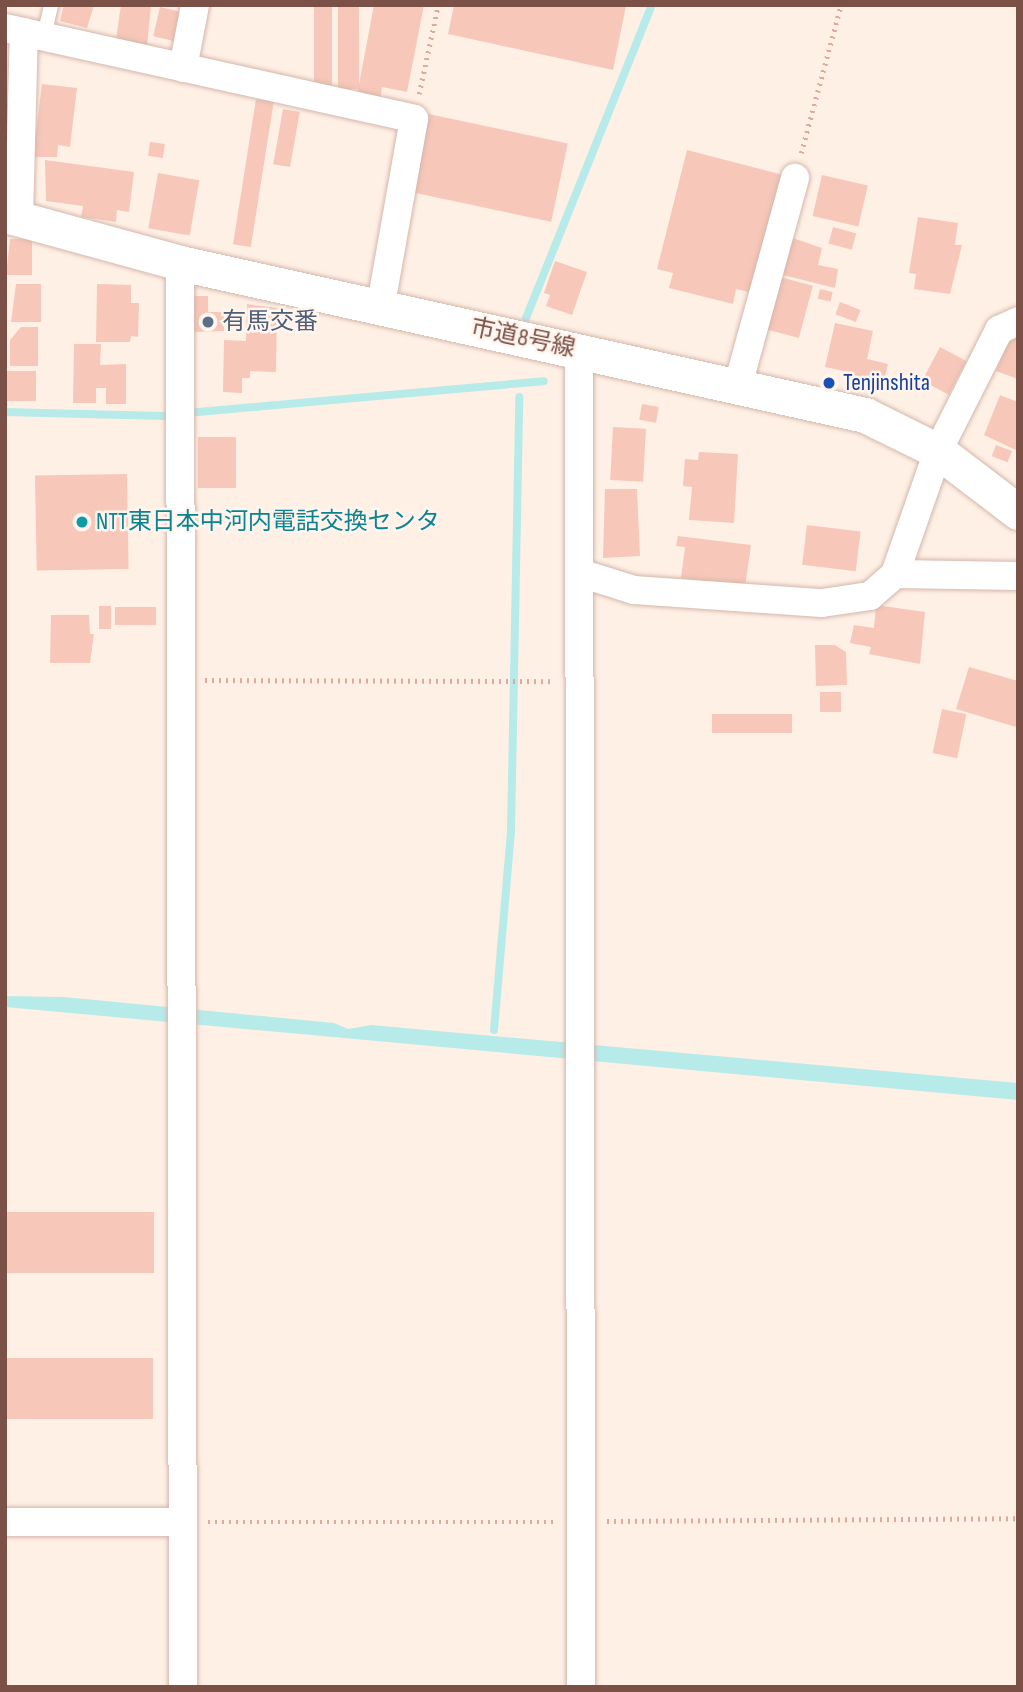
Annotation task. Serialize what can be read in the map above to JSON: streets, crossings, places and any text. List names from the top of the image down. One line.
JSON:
{"streets":{"street":["市道8号線"]},"places":["有馬交番","Tenjinshita","NTT東日本中河内電話交換センタ"]}
